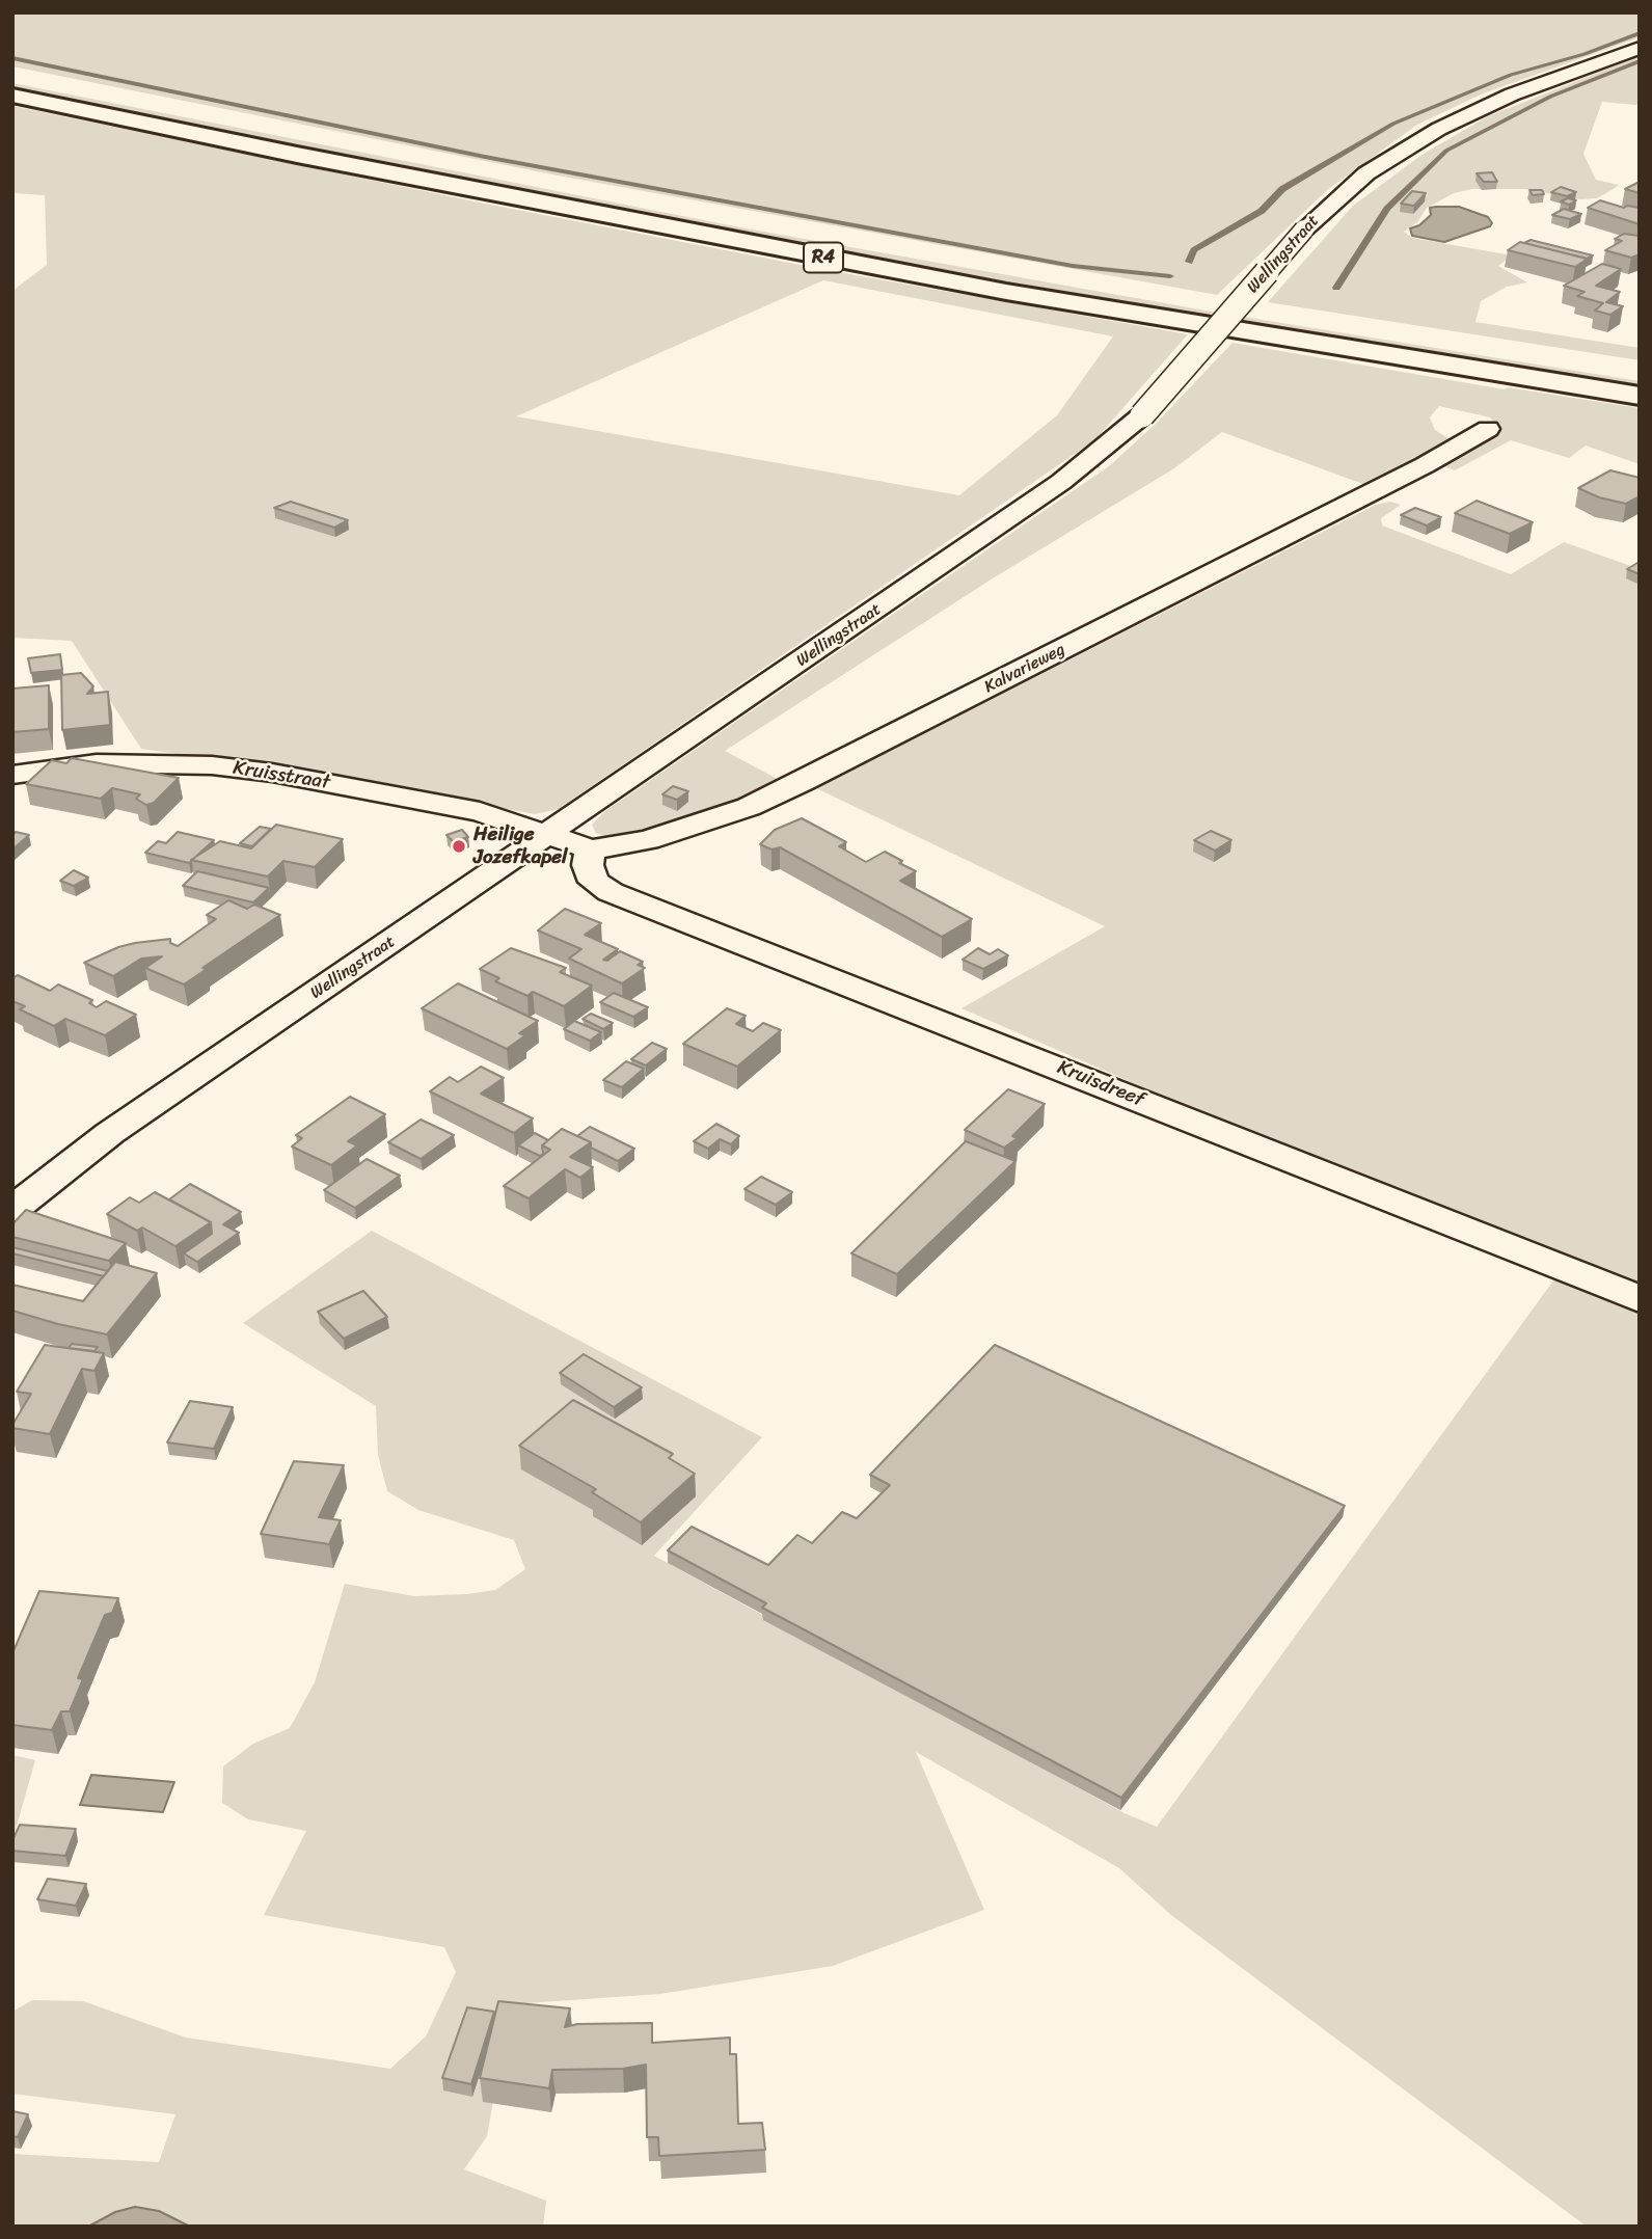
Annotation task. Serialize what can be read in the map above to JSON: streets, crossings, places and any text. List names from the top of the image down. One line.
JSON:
{"streets":{"highway":["R4"],"street":["Wellingstraat","Kalvarieweg","Kruisstraat","Kruisdreef"]},"crossings":[["Wellingstraat","Kruisstraat"],["Kalvarieweg","Kruisdreef"]],"places":["Heilige Jozefkapel"]}
